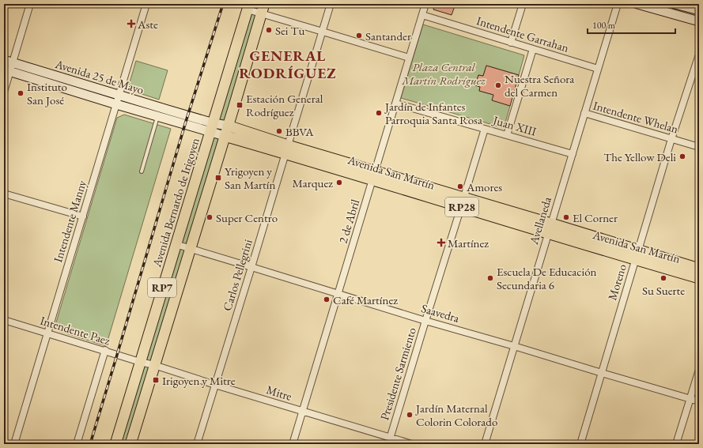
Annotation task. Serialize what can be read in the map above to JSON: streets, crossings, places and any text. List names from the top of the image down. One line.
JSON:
{"streets":{"main road":["Avenida 25 de Mayo","Avenida San Martín","Avenida Bernardo de Irigoyen","RP28","RP7"],"street":["Intendente Garrahan","Intendente Whelan","Juan XIII","Avellaneda","Intendente Manny","2 de Abril","Carlos Pellegrini","Moreno","Saavedra","Intendente Paez","Presidente Sarmiento","Mitre"]},"crossings":[["Intendente Garrahan","Avellaneda"],["Intendente Garrahan","2 de Abril"],["Avenida 25 de Mayo","Avenida San Martín"],["Avenida 25 de Mayo","Intendente Manny"],["Intendente Whelan","Avellaneda"],["Intendente Whelan","Moreno"],["Juan XIII","Avellaneda"],["Juan XIII","2 de Abril"],["Juan XIII","Presidente Sarmiento"],["Avenida San Martín","Avenida Bernardo de Irigoyen"],["Avenida San Martín","Avellaneda"],["Avenida San Martín","2 de Abril"],["Avenida San Martín","Carlos Pellegrini"],["Avenida San Martín","Moreno"],["Avenida San Martín","RP7"],["Avenida San Martín","Presidente Sarmiento"],["Avenida Bernardo de Irigoyen","Saavedra"],["Avenida Bernardo de Irigoyen","Intendente Paez"],["Avenida Bernardo de Irigoyen","Mitre"],["Avellaneda","Saavedra"],["Intendente Manny","Intendente Paez"],["2 de Abril","Saavedra"],["2 de Abril","Mitre"],["Carlos Pellegrini","Saavedra"],["Carlos Pellegrini","Mitre"],["Moreno","Saavedra"],["RP7","Saavedra"],["RP7","Mitre"],["Saavedra","Presidente Sarmiento"],["Intendente Paez","Mitre"],["Presidente Sarmiento","Mitre"]],"districts":["GENERAL RODRÍGUEZ"],"parks":["Plaza Central Martín Rodríguez"],"places":{"health":["Aste","Martínez"],"other":["Sei Tu","Santander","Nuestra Señora del Carmen","Instituto San José","Jardín de Infantes Parroquia Santa Rosa","BBVA","The Yellow Deli","Marquez","Amores","Super Centro","El Corner","Escuela De Educación Secundaria 6","Su Suerte","Café Martínez","Jardín Maternal Colorin Colorado"],"transit":["Estación General Rodríguez","Yrigoyen y San Martín","Irigoyen y Mitre"]},"scale_bar":"100 m"}
